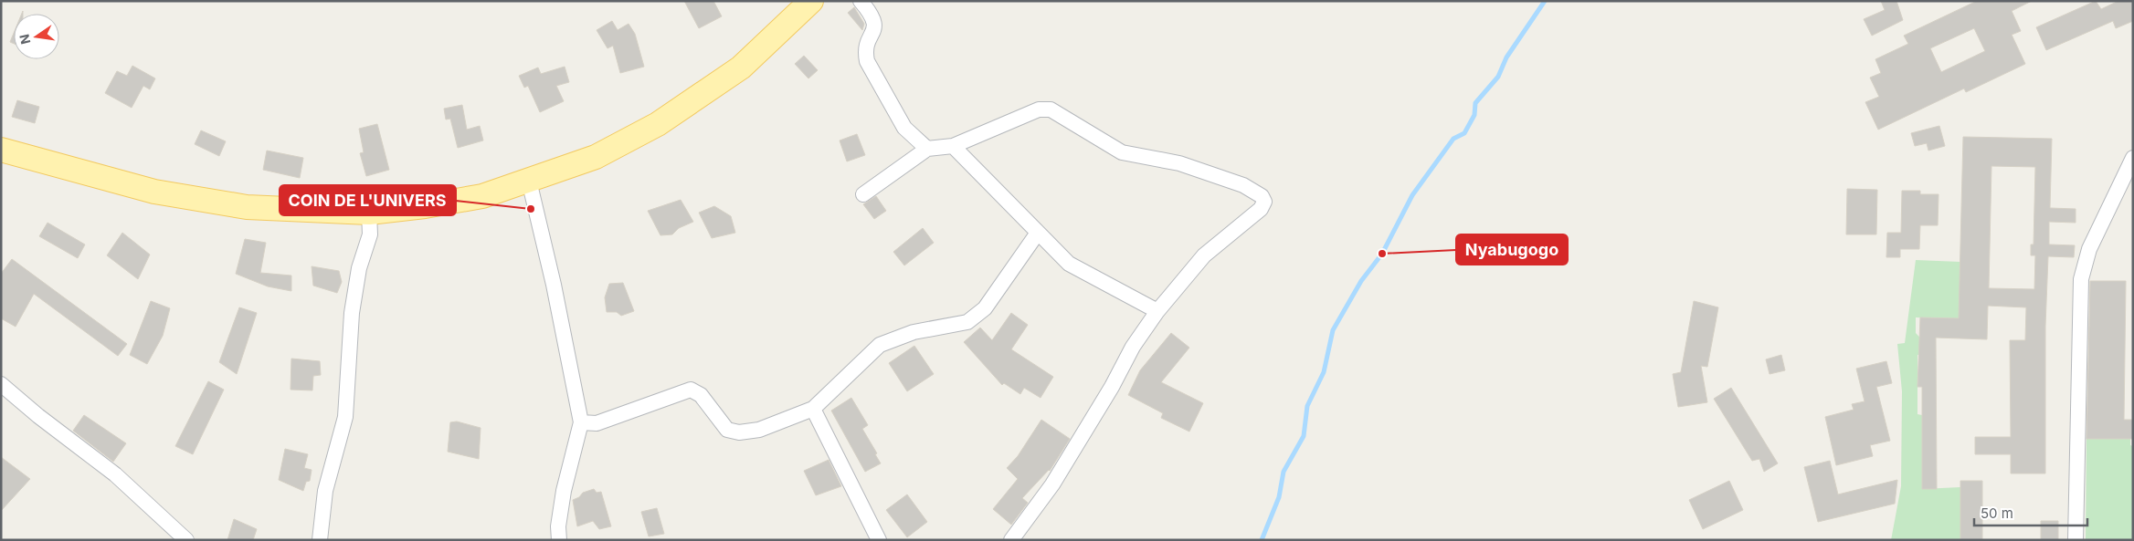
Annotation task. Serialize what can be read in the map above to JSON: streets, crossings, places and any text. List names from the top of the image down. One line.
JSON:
{"places":["COIN DE L'UNIVERS","Nyabugogo"],"scale_bar":"50 m","north":"left"}
